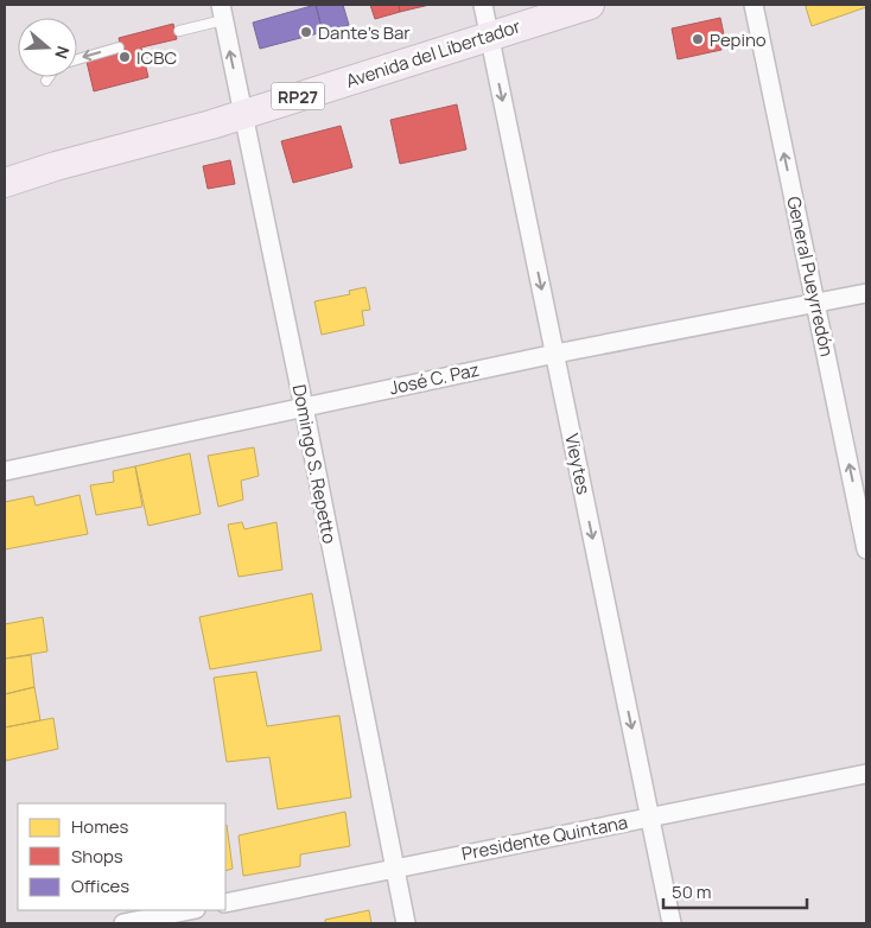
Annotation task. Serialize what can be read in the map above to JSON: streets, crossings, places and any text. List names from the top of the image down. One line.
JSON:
{"streets":{"main road":["Avenida del Libertador","RP27"],"street":["General Pueyrredón","José C. Paz","Domingo S. Repetto","Vieytes","Presidente Quintana"]},"crossings":[["Avenida del Libertador","Domingo S. Repetto"],["Avenida del Libertador","Vieytes"],["General Pueyrredón","José C. Paz"],["José C. Paz","Domingo S. Repetto"],["José C. Paz","Vieytes"],["Domingo S. Repetto","Presidente Quintana"],["Vieytes","Presidente Quintana"]],"one_way":["General Pueyrredón","Vieytes"],"places":["Dante's Bar","Pepino","ICBC"],"legend":["Homes","Shops","Offices"],"scale_bar":"50 m","north":"right"}
